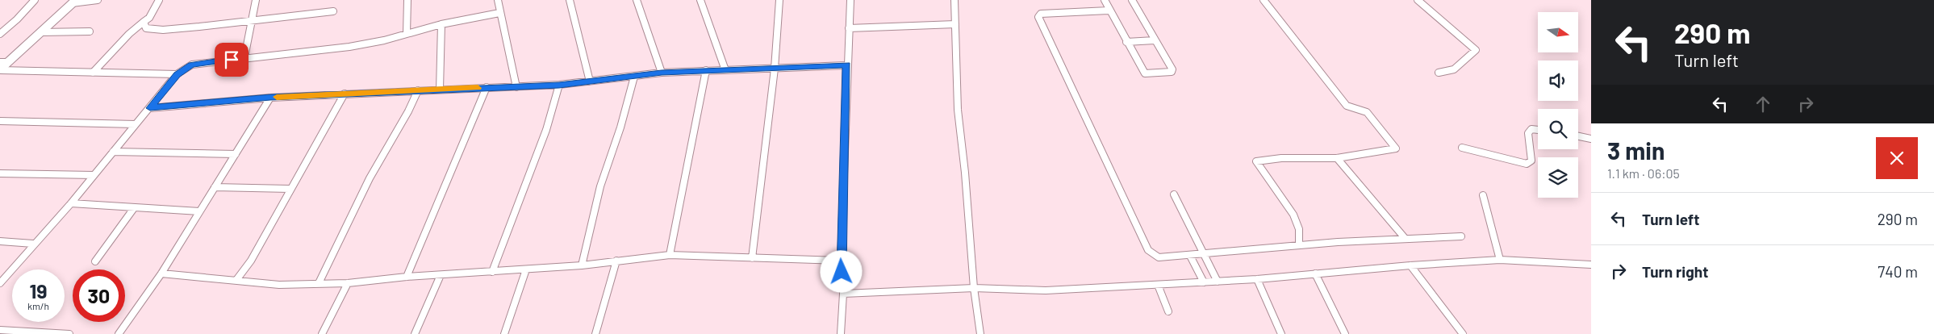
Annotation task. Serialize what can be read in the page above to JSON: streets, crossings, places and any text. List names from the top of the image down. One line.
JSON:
{"north":"right","page":{"turn":["290 m","Turn left"],"heading":["3 min","1.1 km · 06:05"],"list":[{"name":"Turn left","value":"290 m"},{"name":"Turn right","value":"740 m"}],"speed":"19 km/h","limit":"30"}}
